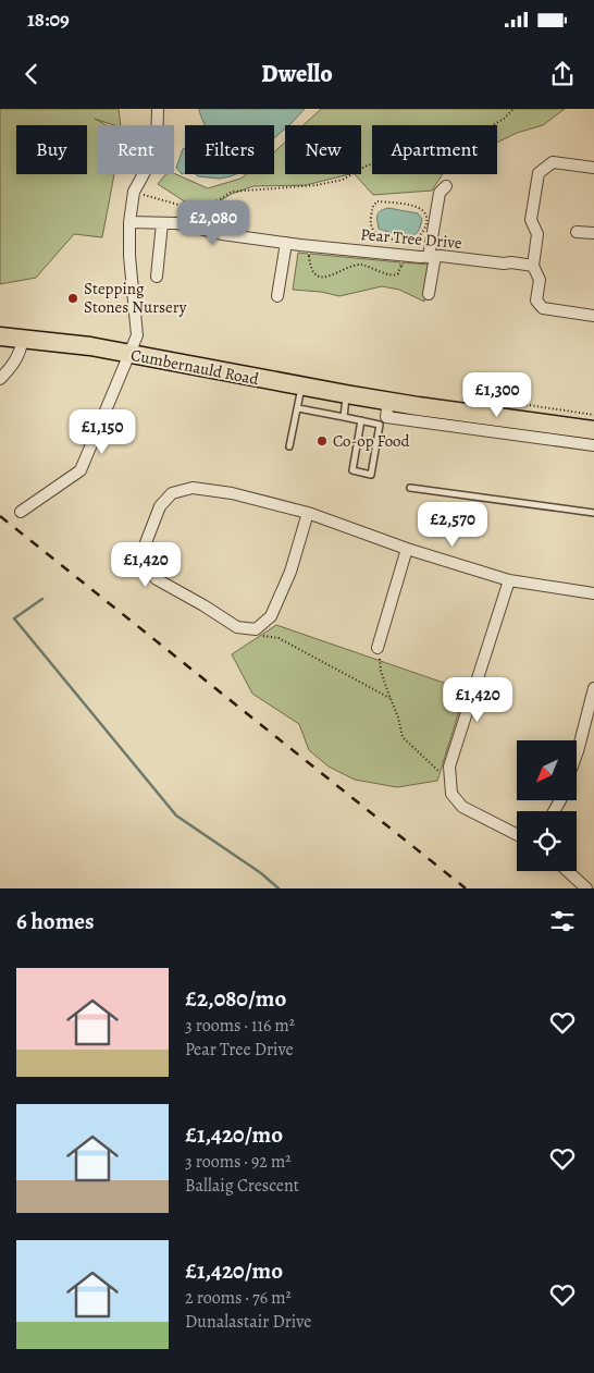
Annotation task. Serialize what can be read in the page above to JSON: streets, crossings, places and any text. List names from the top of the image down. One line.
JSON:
{"streets":{"main road":["Cumbernauld Road"],"street":["Pear Tree Drive"]},"places":["Stepping Stones Nursery","Co-op Food"],"north":"bottom left","page":{"status":"18:09","header":"Dwello","chip":["Buy","Rent","Filters","New","Apartment"],"price":["£2,080","£1,300","£1,150","£2,570","£1,420","£1,420"],"heading":"6 homes","list":[{"name":"£2,080/mo","note":"3 rooms · 116 m² · Pear Tree Drive"},{"name":"£1,420/mo","note":"3 rooms · 92 m² · Ballaig Crescent"},{"name":"£1,420/mo","note":"2 rooms · 76 m² · Dunalastair Drive"}]}}
